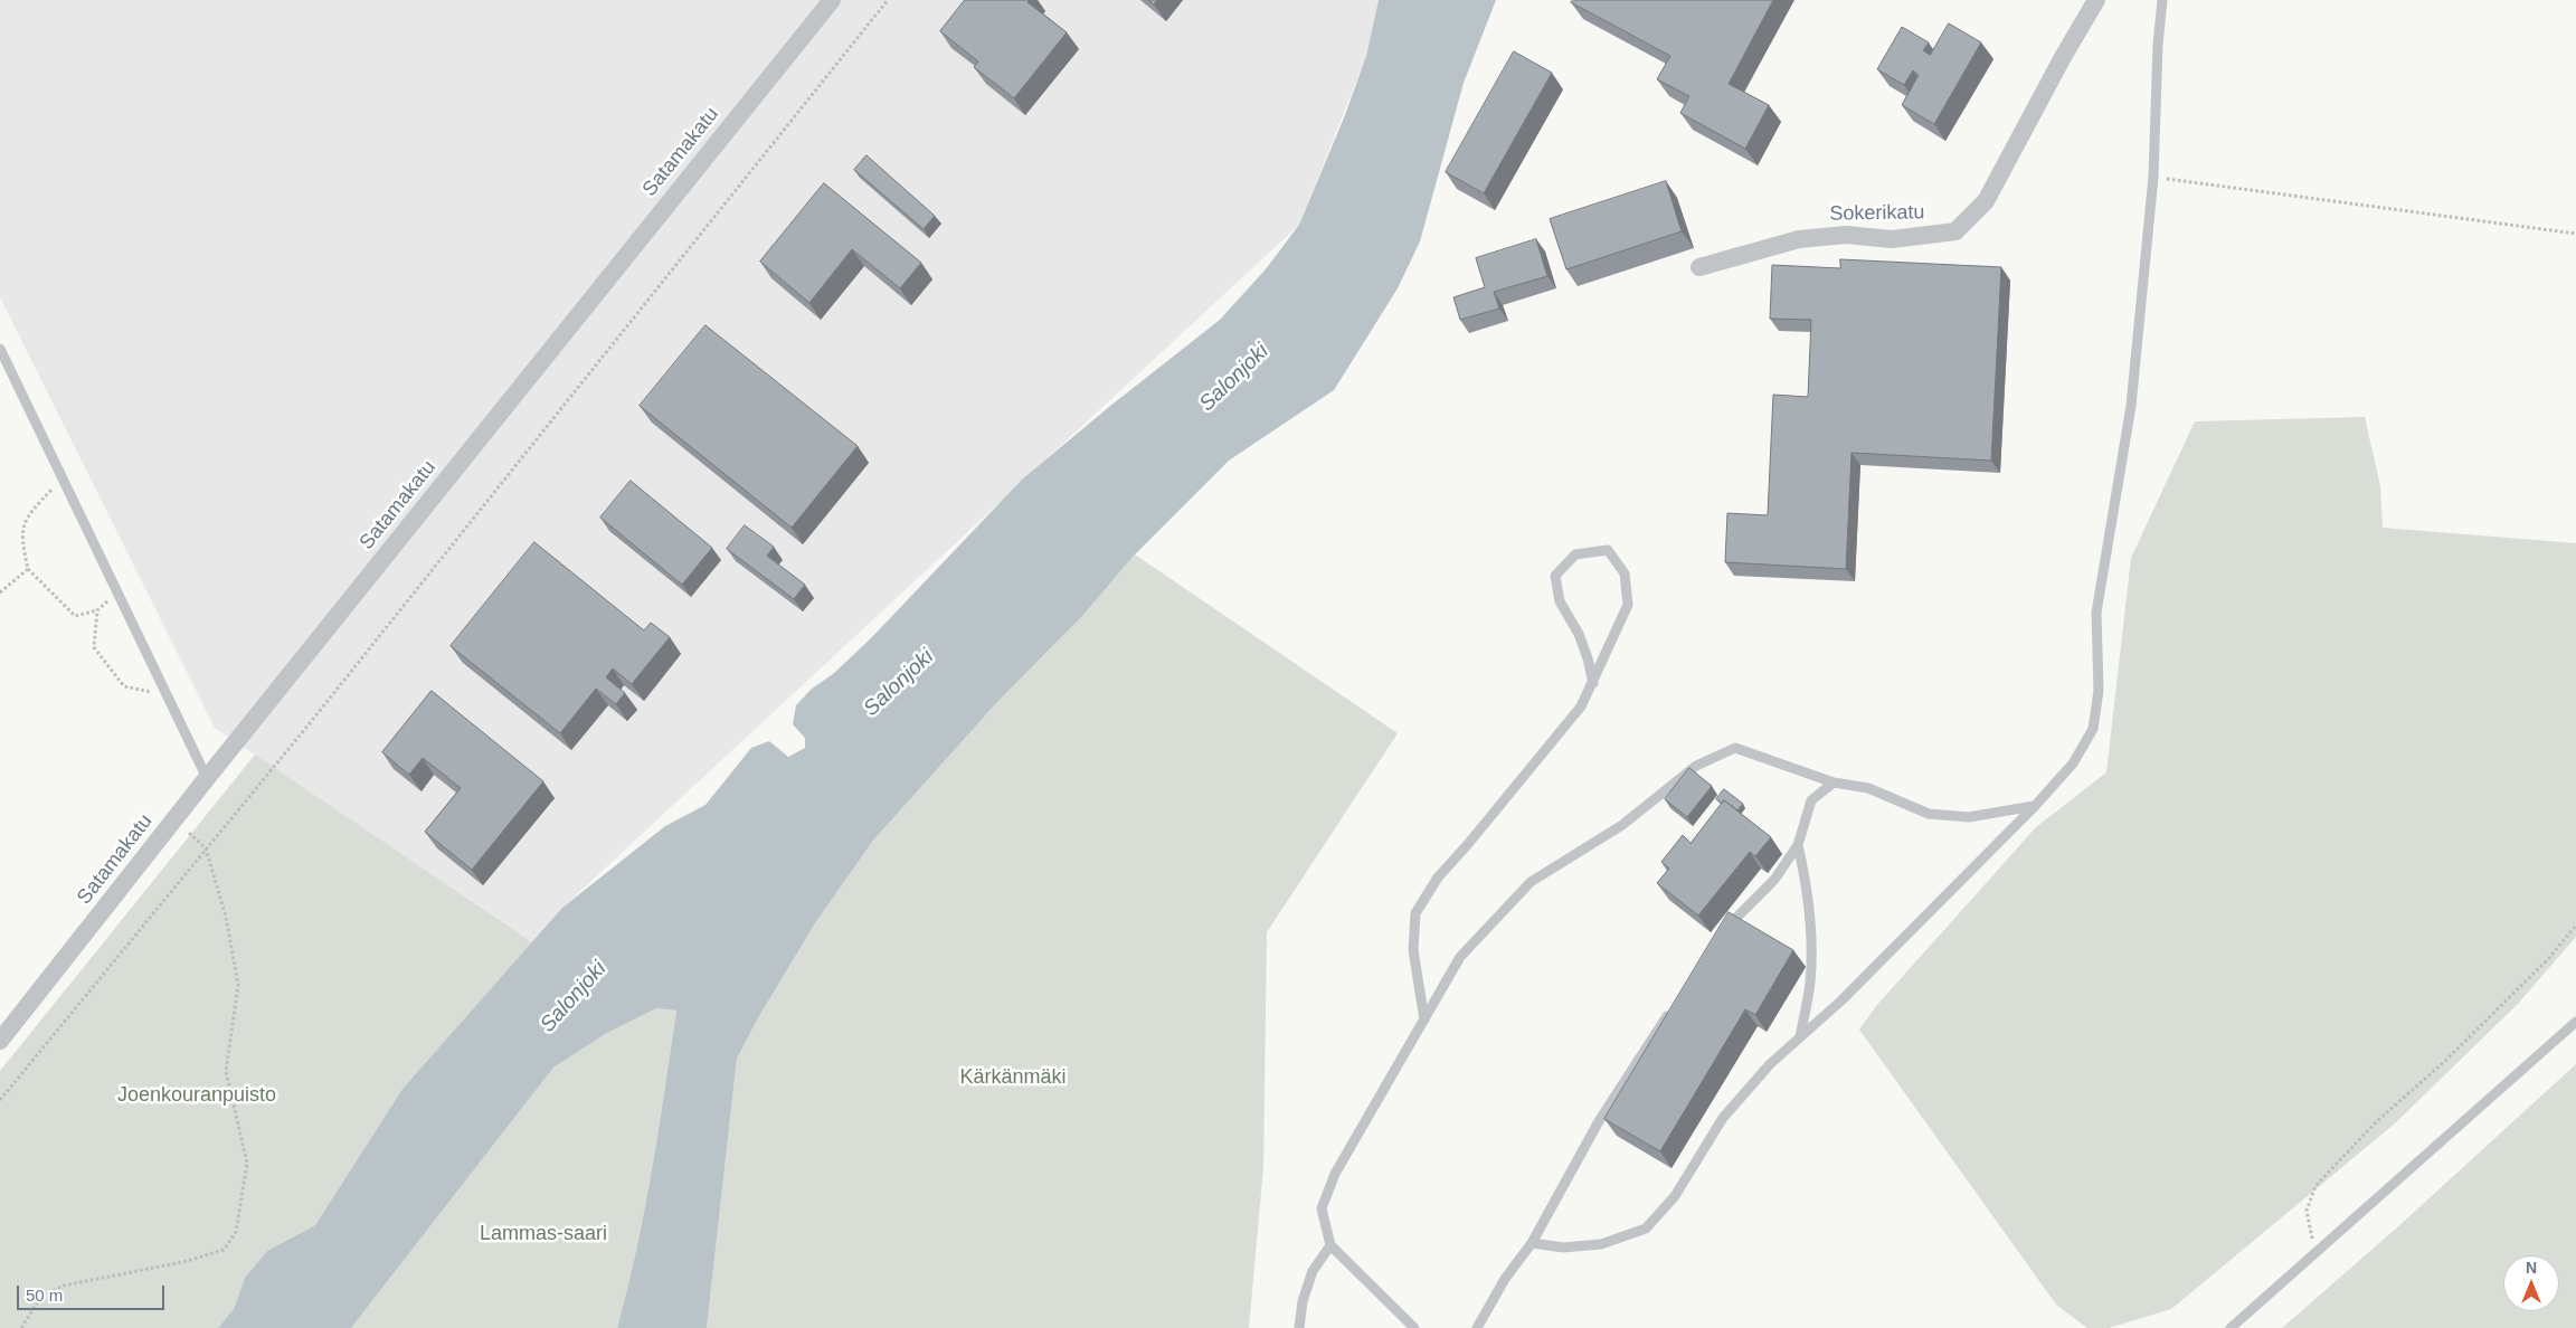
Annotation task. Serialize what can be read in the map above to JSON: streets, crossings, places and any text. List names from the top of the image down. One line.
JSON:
{"streets":{"street":["Satamakatu","Sokerikatu"]},"water":["Salonjoki"],"parks":["Kärkänmäki","Joenkouranpuisto","Lammas-saari"],"scale_bar":"50 m","north":"top"}
